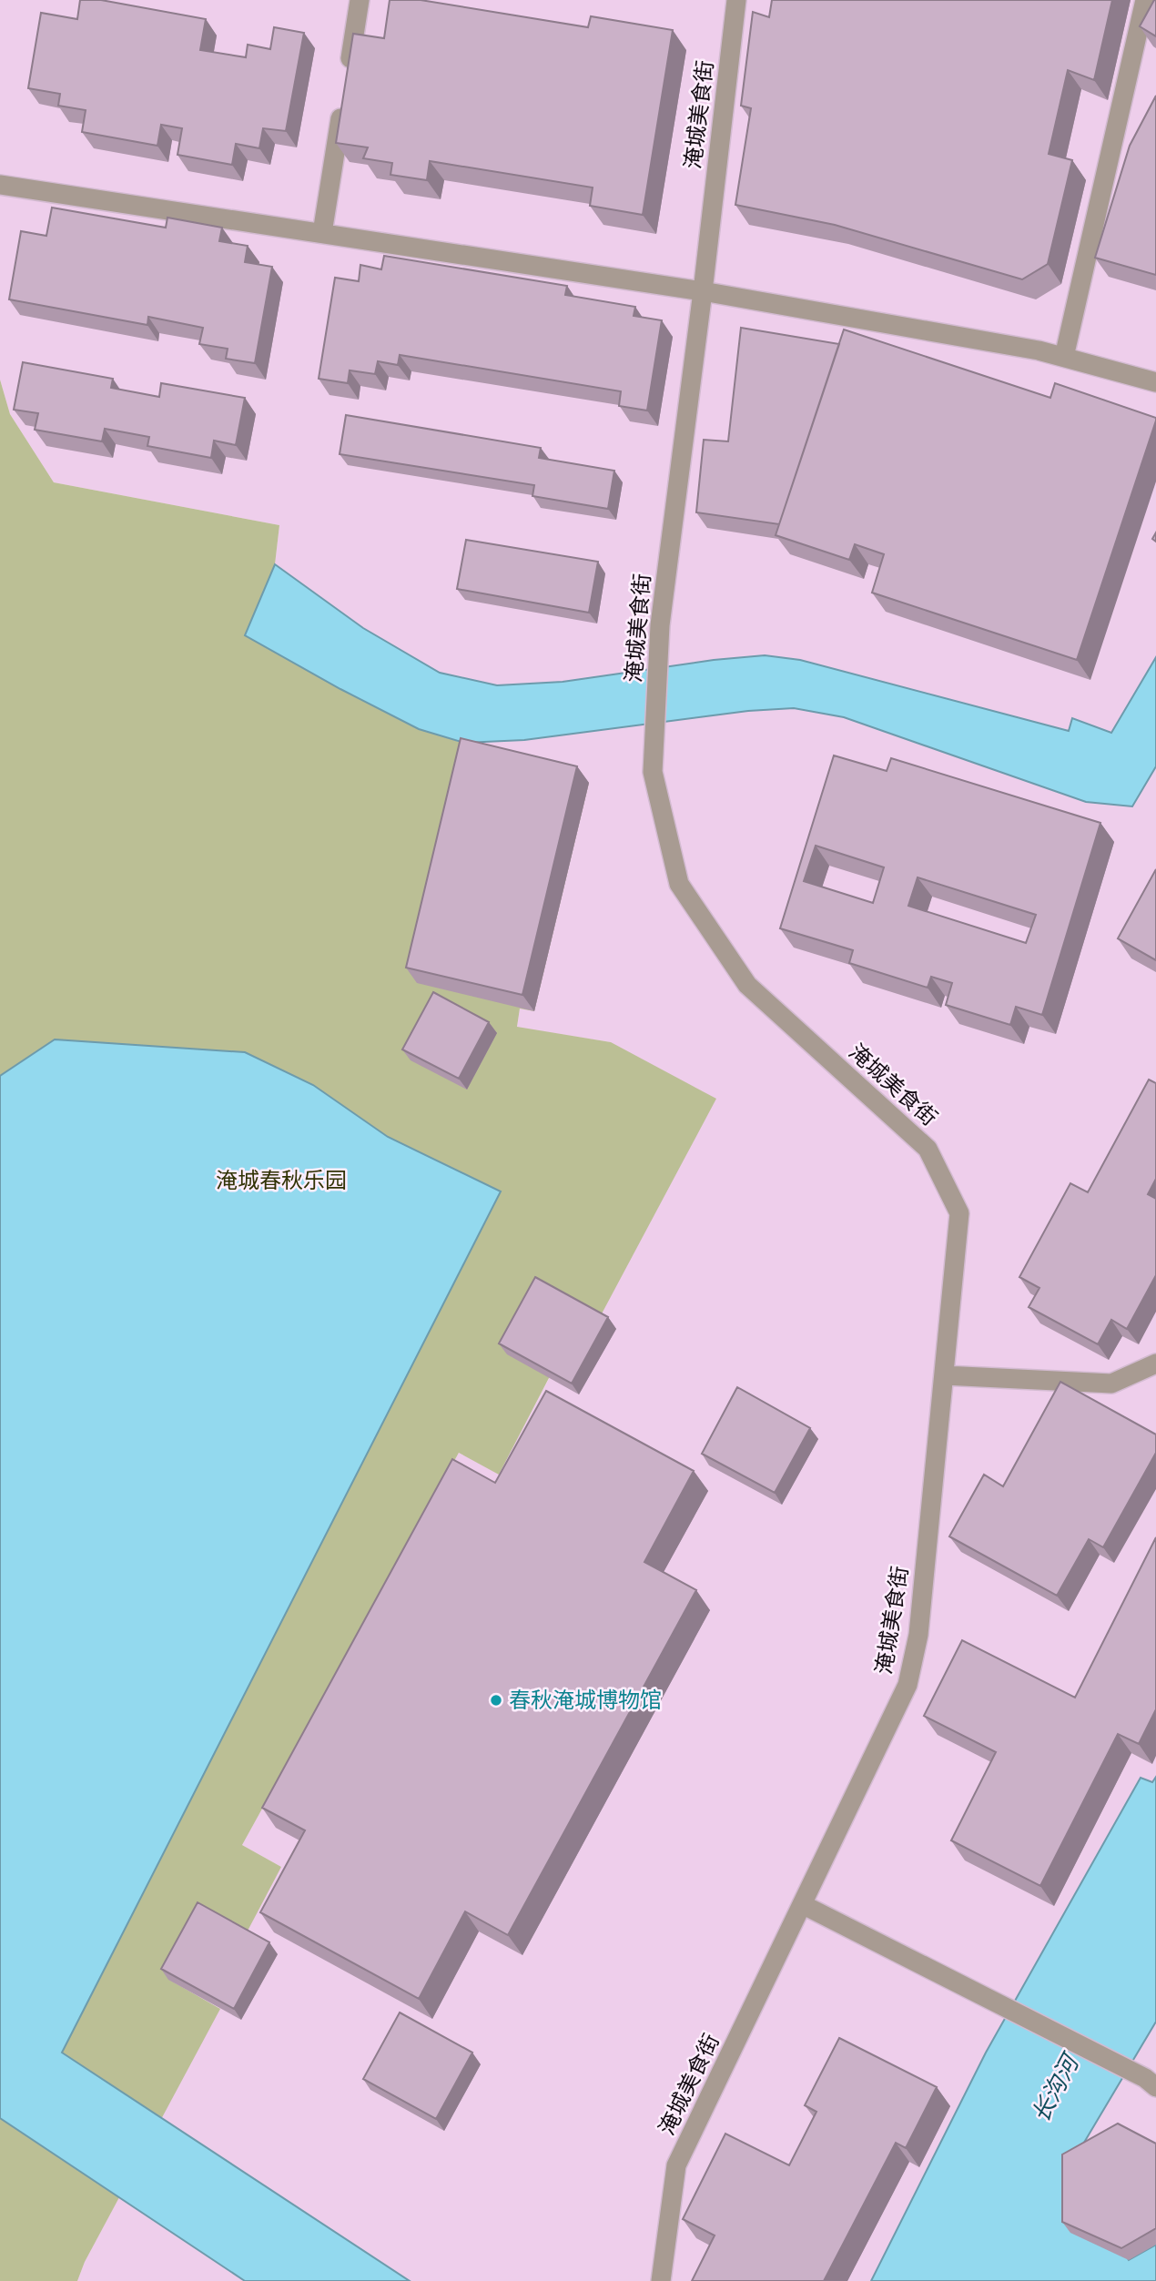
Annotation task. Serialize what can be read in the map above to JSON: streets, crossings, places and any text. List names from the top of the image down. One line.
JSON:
{"streets":{"lane":["淹城美食街"]},"water":["长沟河"],"parks":["淹城春秋乐园"],"places":["春秋淹城博物馆"]}
